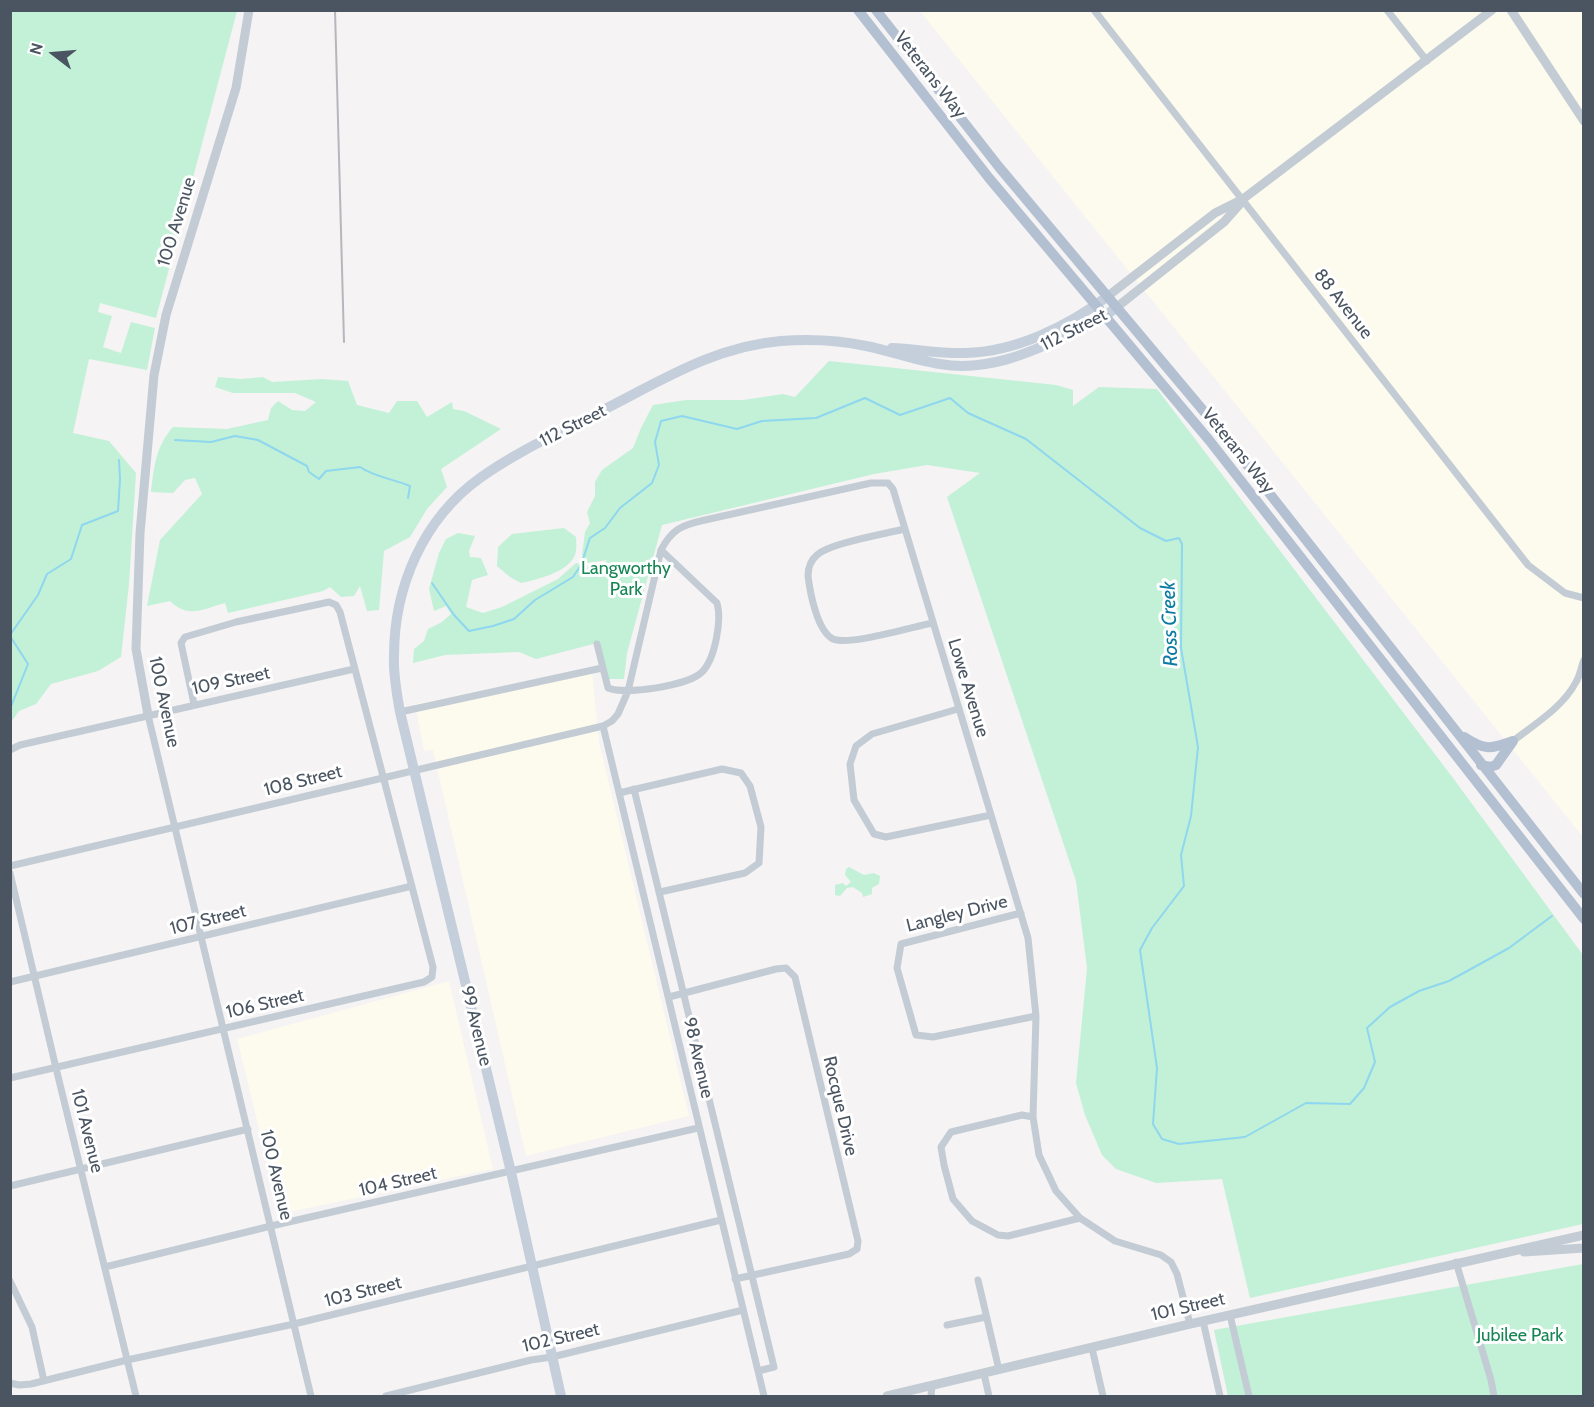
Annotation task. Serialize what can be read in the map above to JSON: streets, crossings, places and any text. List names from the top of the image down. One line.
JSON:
{"streets":{"main road":["Veterans Way","112 Street","99 Avenue"],"street":["100 Avenue","88 Avenue","109 Street","Lowe Avenue","108 Street","Langley Drive","107 Street","106 Street","98 Avenue","Rocque Drive","101 Avenue","104 Street","103 Street","101 Street","102 Street"]},"crossings":[["Veterans Way","112 Street"],["100 Avenue","109 Street"],["100 Avenue","108 Street"],["100 Avenue","107 Street"],["100 Avenue","106 Street"],["100 Avenue","104 Street"],["100 Avenue","103 Street"],["88 Avenue","112 Street"],["112 Street","99 Avenue"],["Lowe Avenue","108 Street"],["Lowe Avenue","Langley Drive"],["Lowe Avenue","98 Avenue"],["Lowe Avenue","101 Street"],["108 Street","99 Avenue"],["108 Street","98 Avenue"],["107 Street","106 Street"],["107 Street","101 Avenue"],["106 Street","101 Avenue"],["99 Avenue","104 Street"],["99 Avenue","103 Street"],["99 Avenue","102 Street"],["98 Avenue","Rocque Drive"],["98 Avenue","104 Street"],["98 Avenue","103 Street"],["98 Avenue","102 Street"],["101 Avenue","104 Street"],["101 Avenue","103 Street"]],"water":["Ross Creek"],"parks":["Langworthy Park","Jubilee Park"],"north":"left"}
